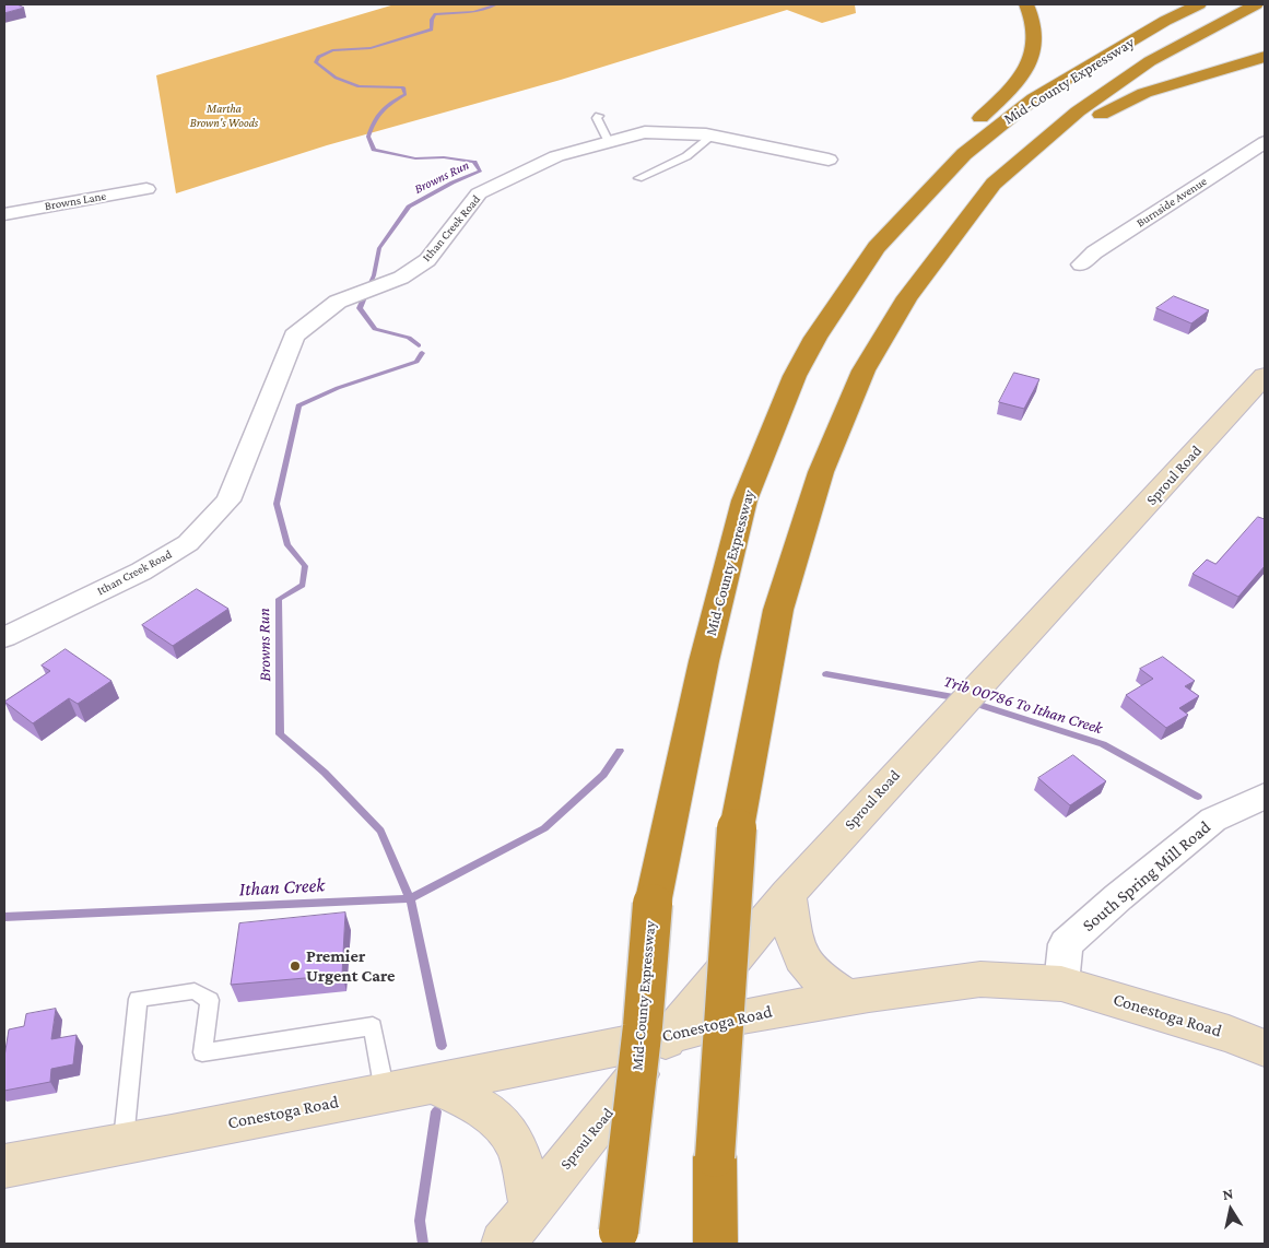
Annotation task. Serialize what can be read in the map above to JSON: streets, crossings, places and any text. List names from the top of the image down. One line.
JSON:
{"streets":{"highway":["Mid-County Expressway"],"main road":["Sproul Road","Conestoga Road"],"street":["Browns Lane","Burnside Avenue","Ithan Creek Road","South Spring Mill Road"]},"crossings":[["Sproul Road","Conestoga Road"],["South Spring Mill Road","Conestoga Road"]],"water":["Browns Run","Trib 00786 To Ithan Creek","Ithan Creek"],"parks":["Martha Brown's Woods"],"places":["Premier Urgent Care"],"north":"top"}
